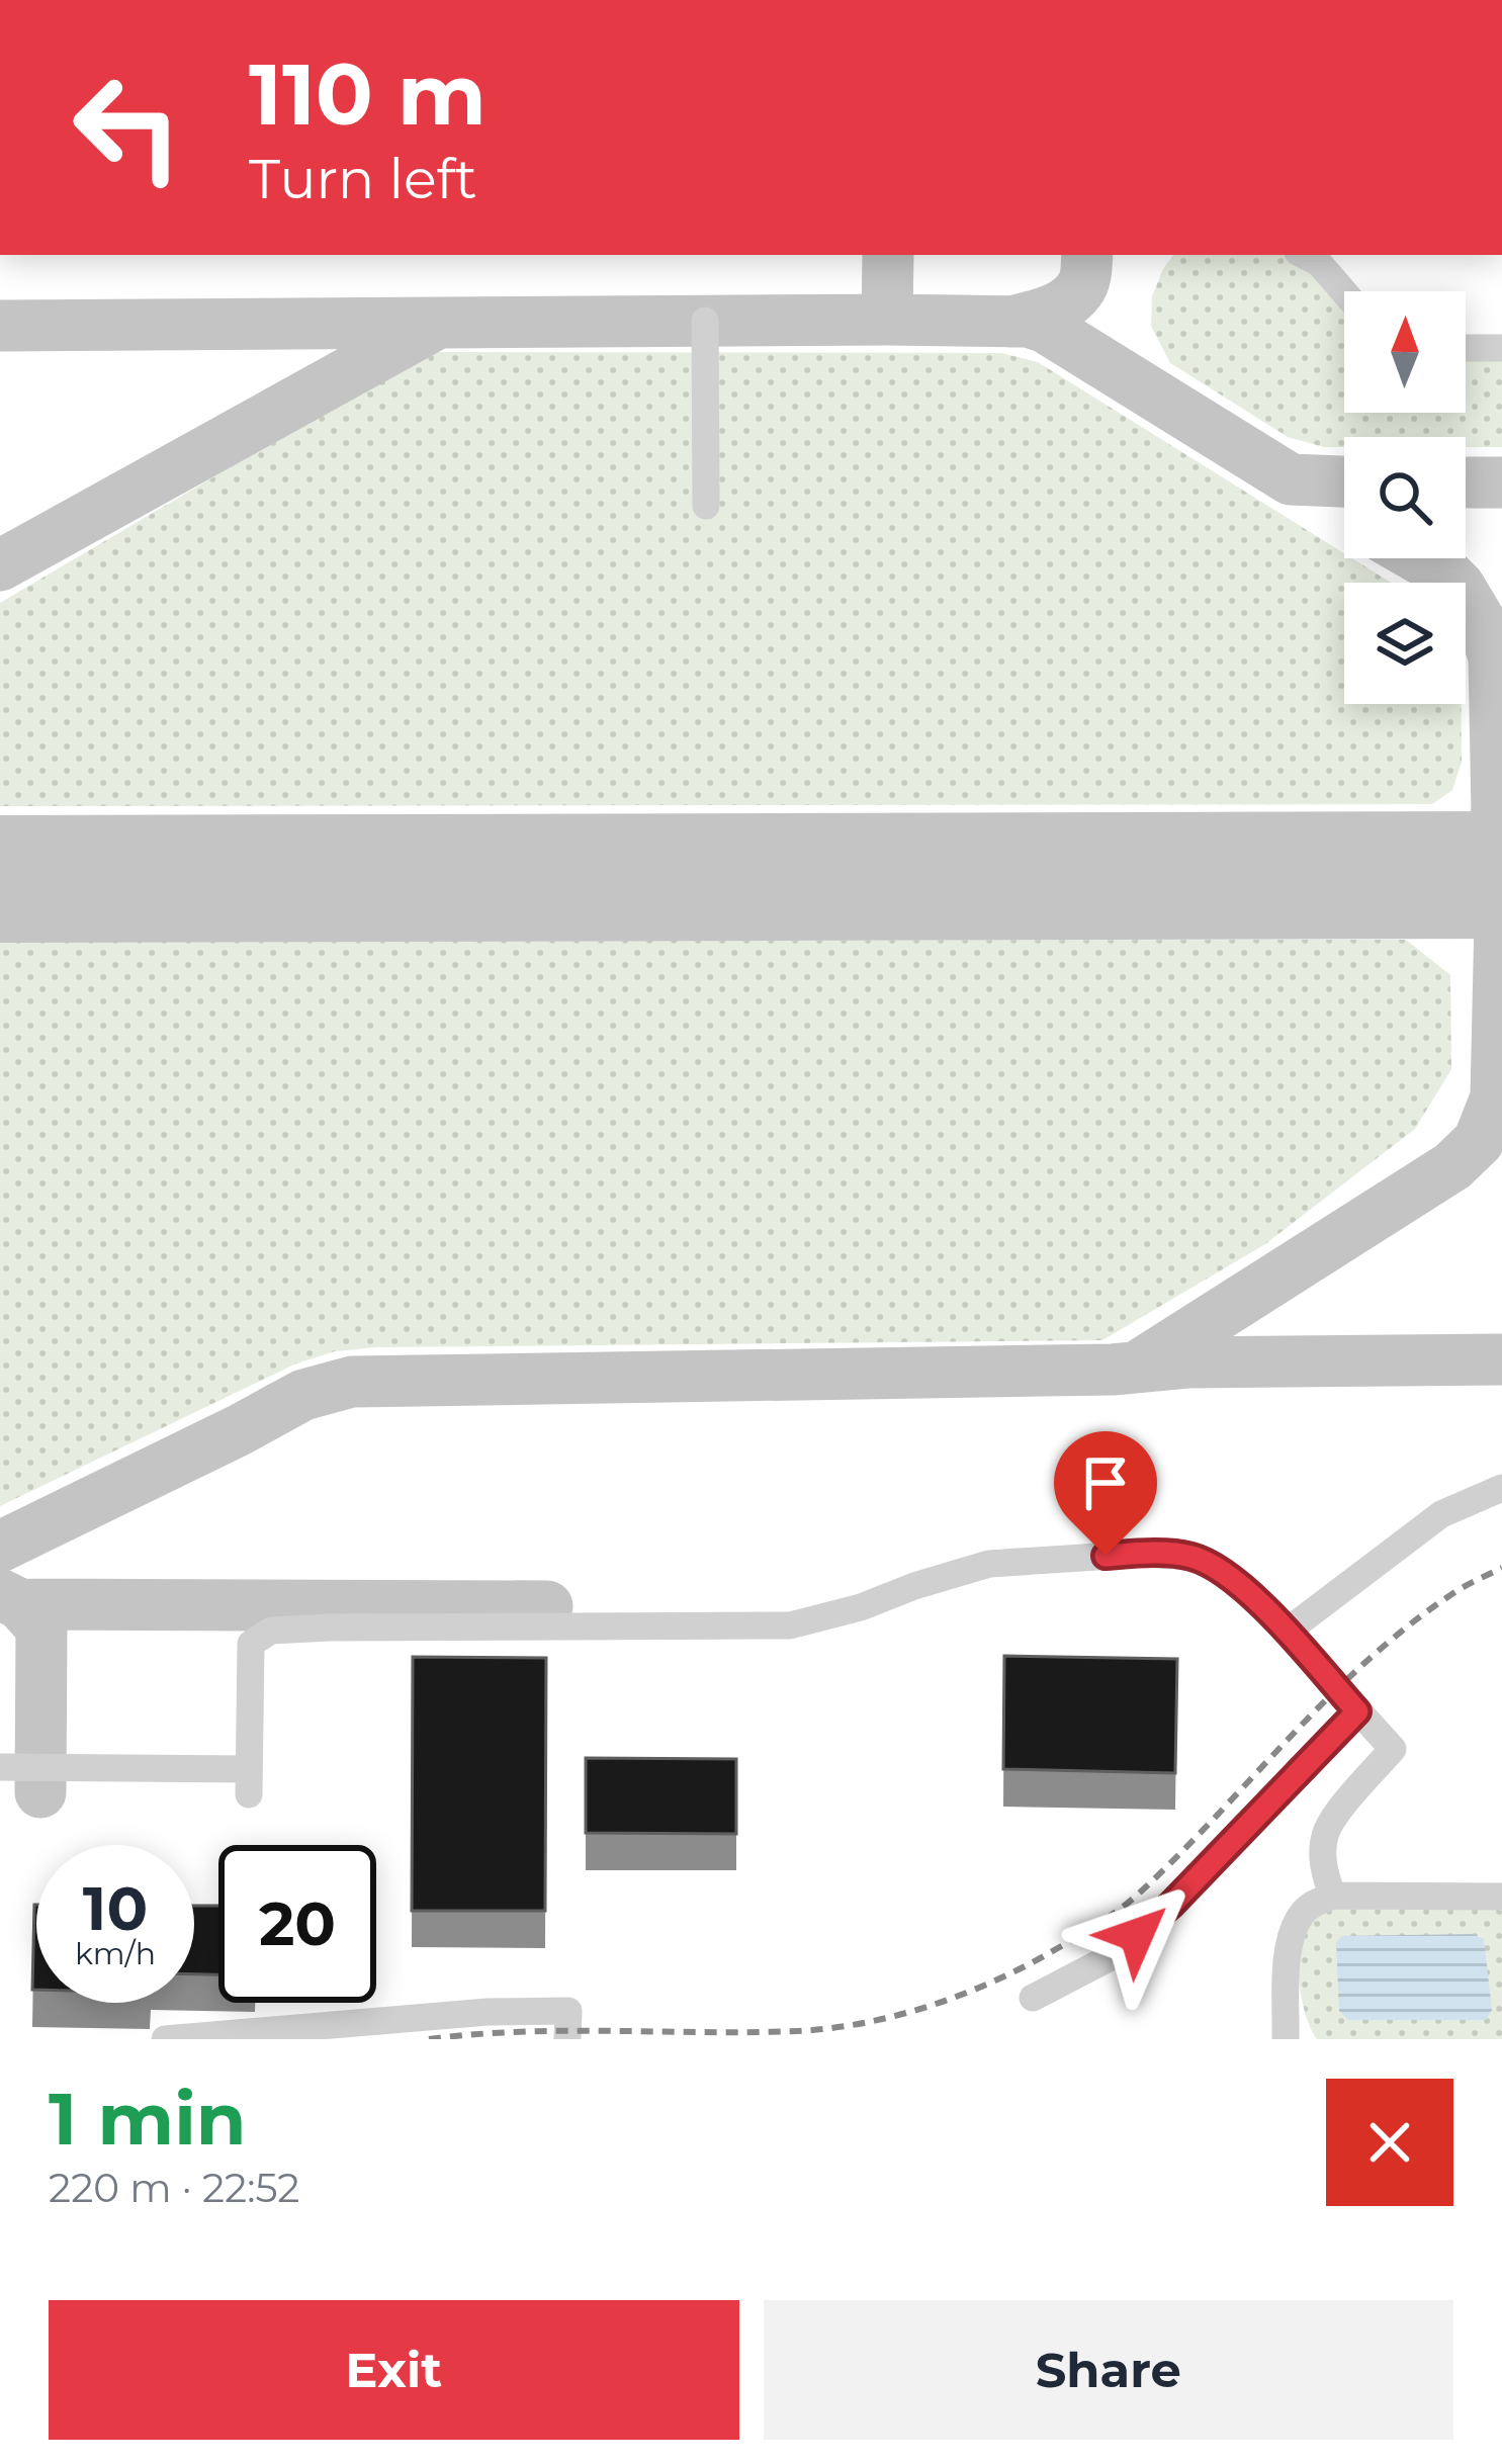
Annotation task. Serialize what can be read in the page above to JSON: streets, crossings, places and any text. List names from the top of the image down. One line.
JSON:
{"north":"top","page":{"turn":["110 m","Turn left"],"speed":"10 km/h","limit":"20","heading":["1 min","220 m · 22:52"],"buttons":["Exit","Share"]}}
